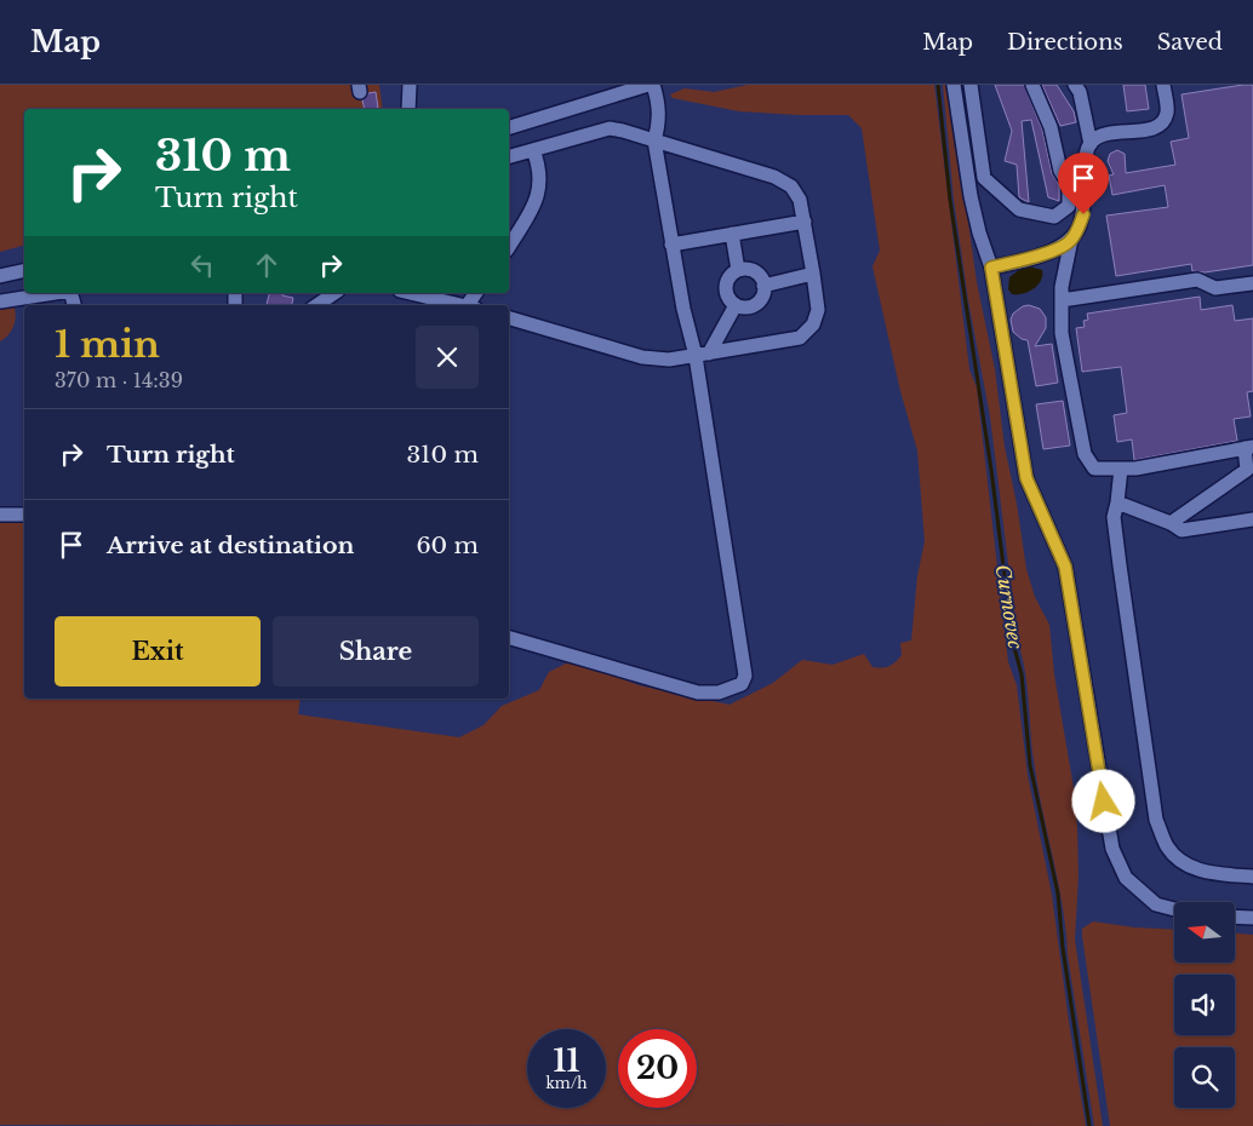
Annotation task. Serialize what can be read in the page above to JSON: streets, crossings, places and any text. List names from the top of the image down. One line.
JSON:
{"water":["Curnovec"],"north":"left","page":{"header":"Map","nav":["Map","Directions","Saved"],"turn":["310 m","Turn right"],"heading":["1 min","370 m · 14:39"],"list":[{"name":"Turn right","value":"310 m"},{"name":"Arrive at destination","value":"60 m"}],"buttons":["Exit","Share"],"speed":"11 km/h","limit":"20"}}
